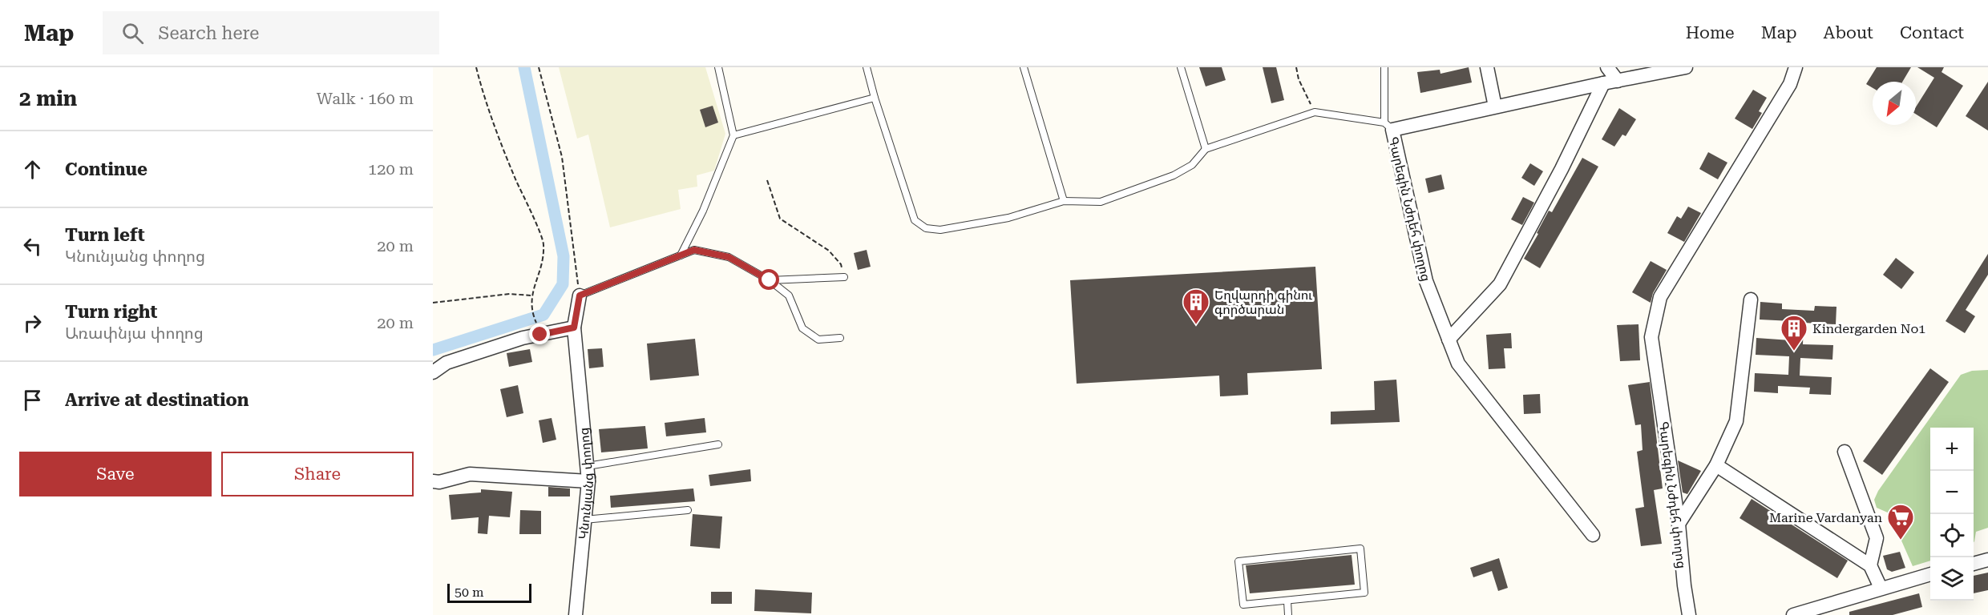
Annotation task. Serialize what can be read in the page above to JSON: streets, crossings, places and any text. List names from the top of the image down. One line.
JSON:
{"streets":{"street":["Գարեգին Նժդեհ փողոց","Կնունյանց փողոց"]},"places":{"building":["Եղվարդի գինու գործարան","Kindergarden No1"],"supermarket":["Marine Vardanyan"]},"scale_bar":"50 m","north":"bottom left","page":{"header":"Map","search":"Search here","nav":["Home","Map","About","Contact"],"heading":["2 min","Walk · 160 m"],"list":[["Continue","120 m"],["Turn left","Կնունյանց փողոց","20 m"],["Turn right","Առափնյա փողոց","20 m"],"Arrive at destination"],"map_buttons":["+","−"],"buttons":["Save","Share"],"scale":"50 m"}}
